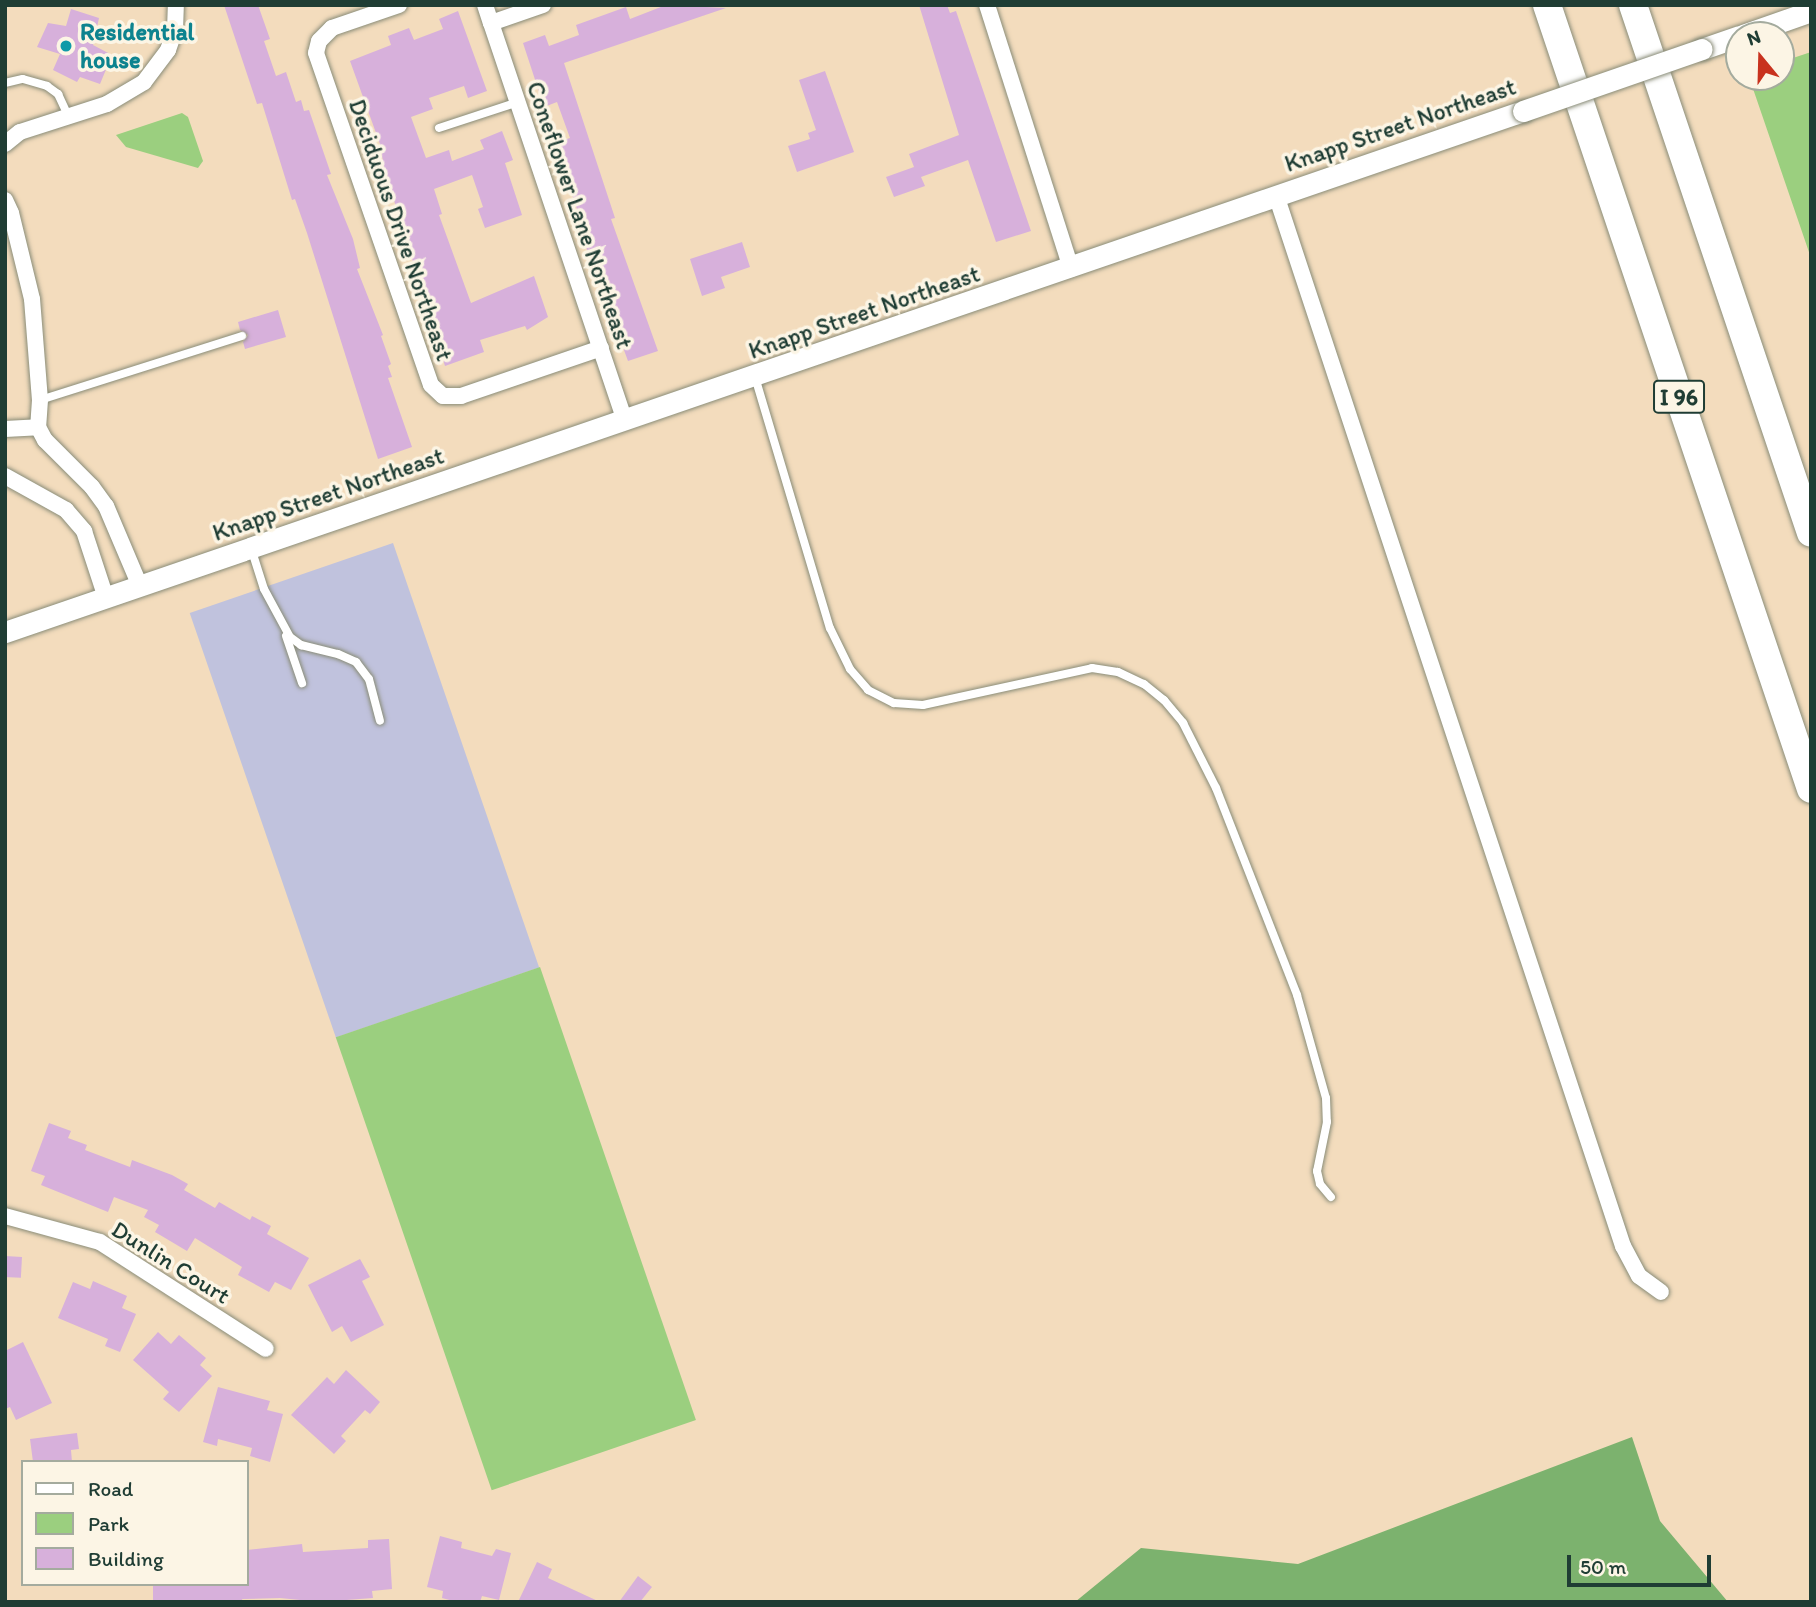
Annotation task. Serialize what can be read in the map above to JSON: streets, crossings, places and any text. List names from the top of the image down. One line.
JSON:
{"streets":{"highway":["I 96"],"main road":["Knapp Street Northeast"],"street":["Coneflower Lane Northeast","Deciduous Drive Northeast","Dunlin Court"]},"crossings":[["Knapp Street Northeast","Coneflower Lane Northeast"],["Coneflower Lane Northeast","Deciduous Drive Northeast"]],"places":["Residential house"],"legend":["Road","Park","Building"],"scale_bar":"50 m","north":"top"}
